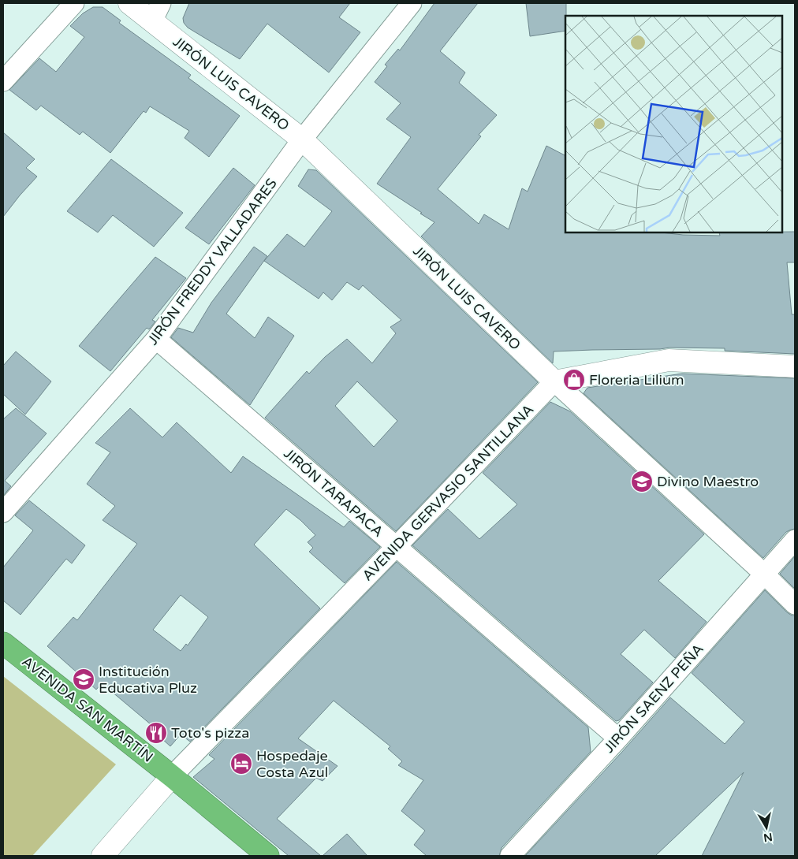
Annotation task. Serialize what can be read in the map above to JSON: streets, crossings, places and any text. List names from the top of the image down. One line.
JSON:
{"streets":{"highway":["AVENIDA SAN MARTÍN"],"street":["JIRÓN LUIS CAVERO","JIRÓN FREDDY VALLADARES","JIRÓN TARAPACA","AVENIDA GERVASIO SANTILLANA","JIRÓN SAENZ PEÑA"]},"crossings":[["JIRÓN LUIS CAVERO","JIRÓN FREDDY VALLADARES"],["JIRÓN LUIS CAVERO","AVENIDA GERVASIO SANTILLANA"],["JIRÓN LUIS CAVERO","JIRÓN SAENZ PEÑA"],["JIRÓN FREDDY VALLADARES","JIRÓN TARAPACA"],["JIRÓN TARAPACA","AVENIDA GERVASIO SANTILLANA"],["JIRÓN TARAPACA","JIRÓN SAENZ PEÑA"],["AVENIDA GERVASIO SANTILLANA","AVENIDA SAN MARTÍN"]],"places":{"shop":["Floreria Lilium"],"school or university":["Divino Maestro","Institución Educativa Pluz"],"restaurant":["Toto's pizza"],"hotel":["Hospedaje Costa Azul"]},"north":"bottom"}
